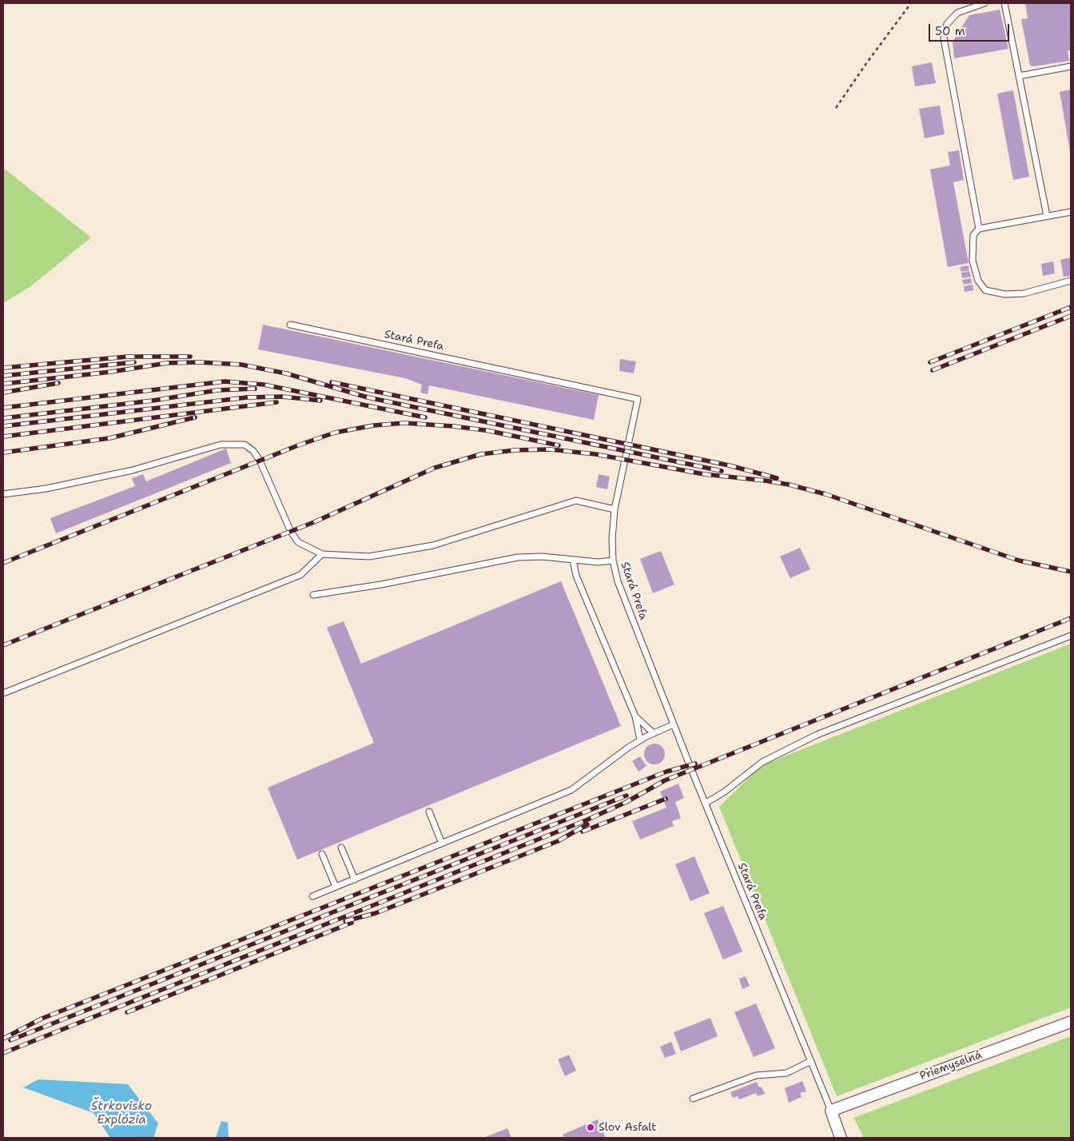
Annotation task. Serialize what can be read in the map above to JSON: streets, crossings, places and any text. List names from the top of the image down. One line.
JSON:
{"streets":{"street":["Priemyselná"],"lane":["Stará Prefa"]},"crossings":[["Stará Prefa","Priemyselná"]],"water":["Štrkovisko Explózia"],"places":["Slov Asfalt"],"scale_bar":"50 m"}
